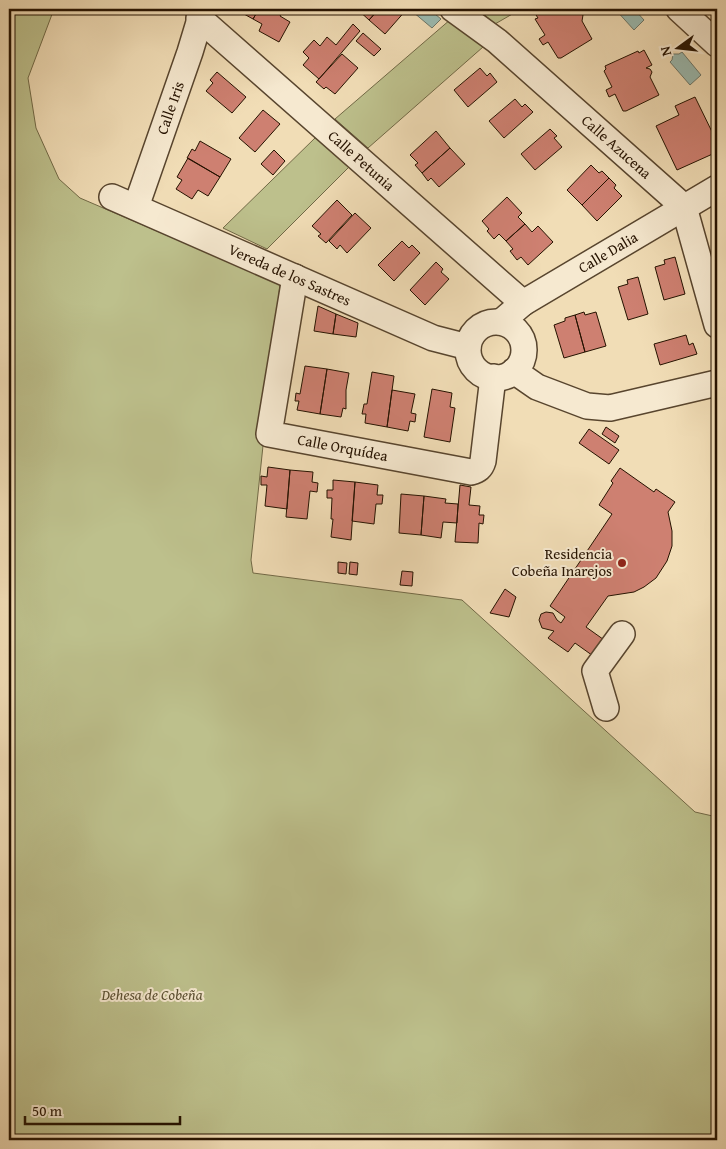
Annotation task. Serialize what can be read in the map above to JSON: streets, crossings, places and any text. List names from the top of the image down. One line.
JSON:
{"streets":{"street":["Calle Iris","Calle Azucena","Calle Petunia","Calle Dalia","Vereda de los Sastres","Calle Orquídea"]},"crossings":[["Calle Iris","Calle Petunia"],["Calle Iris","Vereda de los Sastres"],["Calle Azucena","Calle Dalia"],["Calle Petunia","Calle Dalia"],["Calle Dalia","Vereda de los Sastres"],["Calle Dalia","Calle Orquídea"],["Vereda de los Sastres","Calle Orquídea"]],"parks":["Dehesa de Cobeña"],"places":["Residencia Cobeña Inarejos"],"scale_bar":"50 m","north":"left"}
